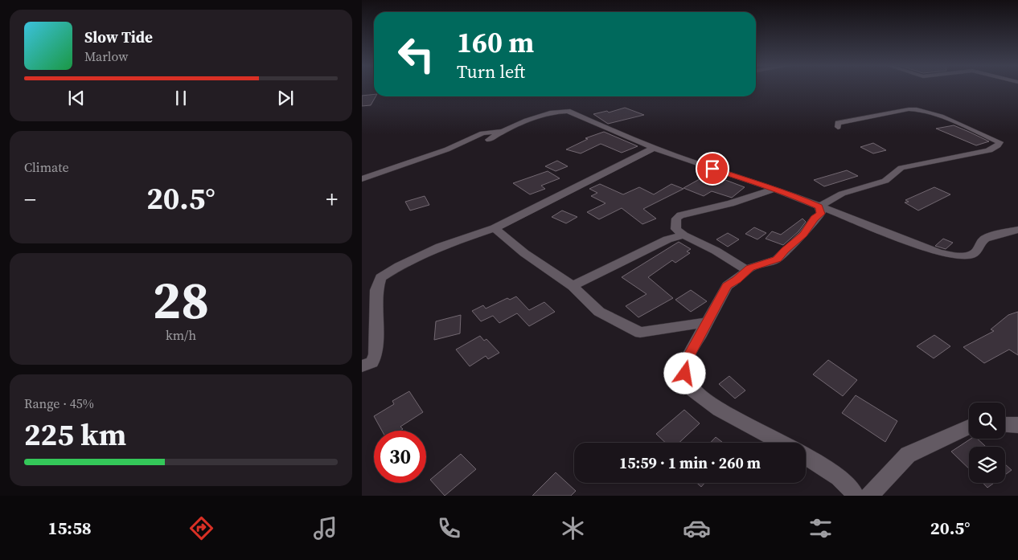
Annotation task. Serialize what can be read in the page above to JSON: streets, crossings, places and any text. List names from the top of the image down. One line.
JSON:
{"page":{"turn":["160 m","Turn left"],"song":["Slow Tide","Marlow"],"tile":["Climate",["28","km/h"],["Range · 45%","225 km"]],"heat":["−","20.5°","+"],"limit":"30","trip":"15:59 · 1 min · 260 m","tabs":["15:58","20.5°"]}}
